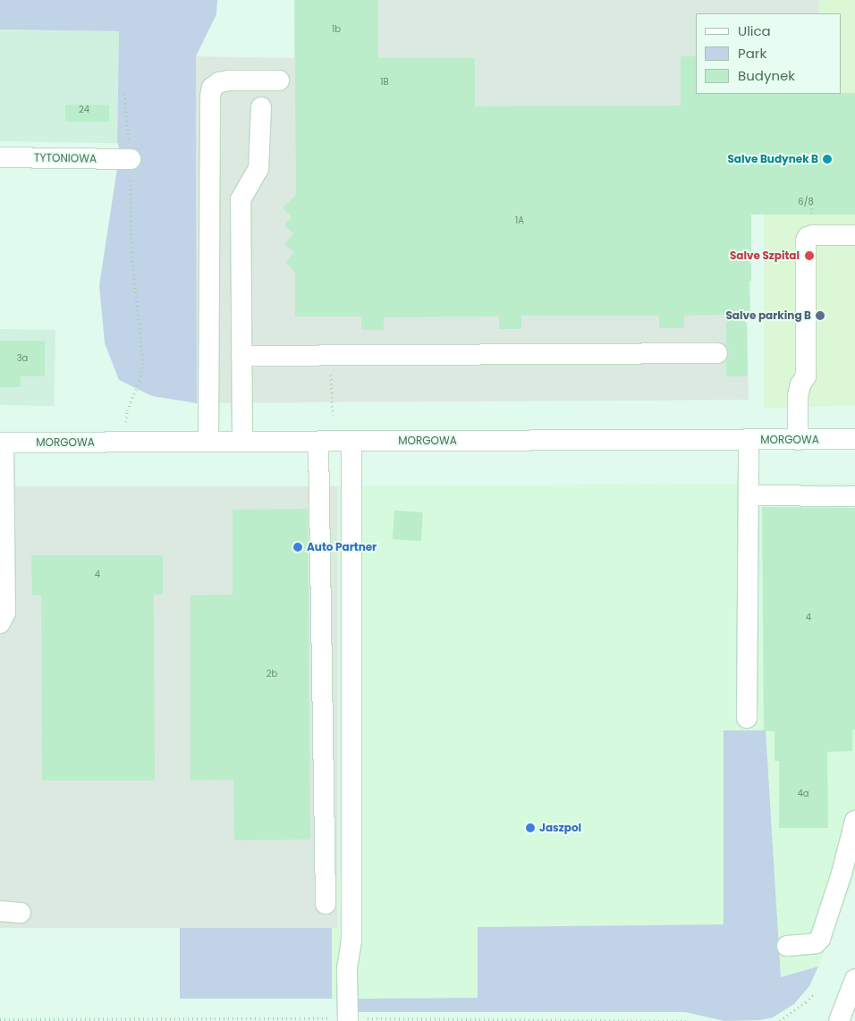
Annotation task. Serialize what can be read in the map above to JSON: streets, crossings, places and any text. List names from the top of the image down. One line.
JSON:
{"streets":{"street":["TYTONIOWA","MORGOWA"]},"places":["Salve Budynek B","Salve Szpital","Salve parking B","Auto Partner","Jaszpol"],"house_numbers":["1b","1B","24","6/8","1A","3a","4","4","2b","4a"],"legend":["Ulica","Park","Budynek"]}
